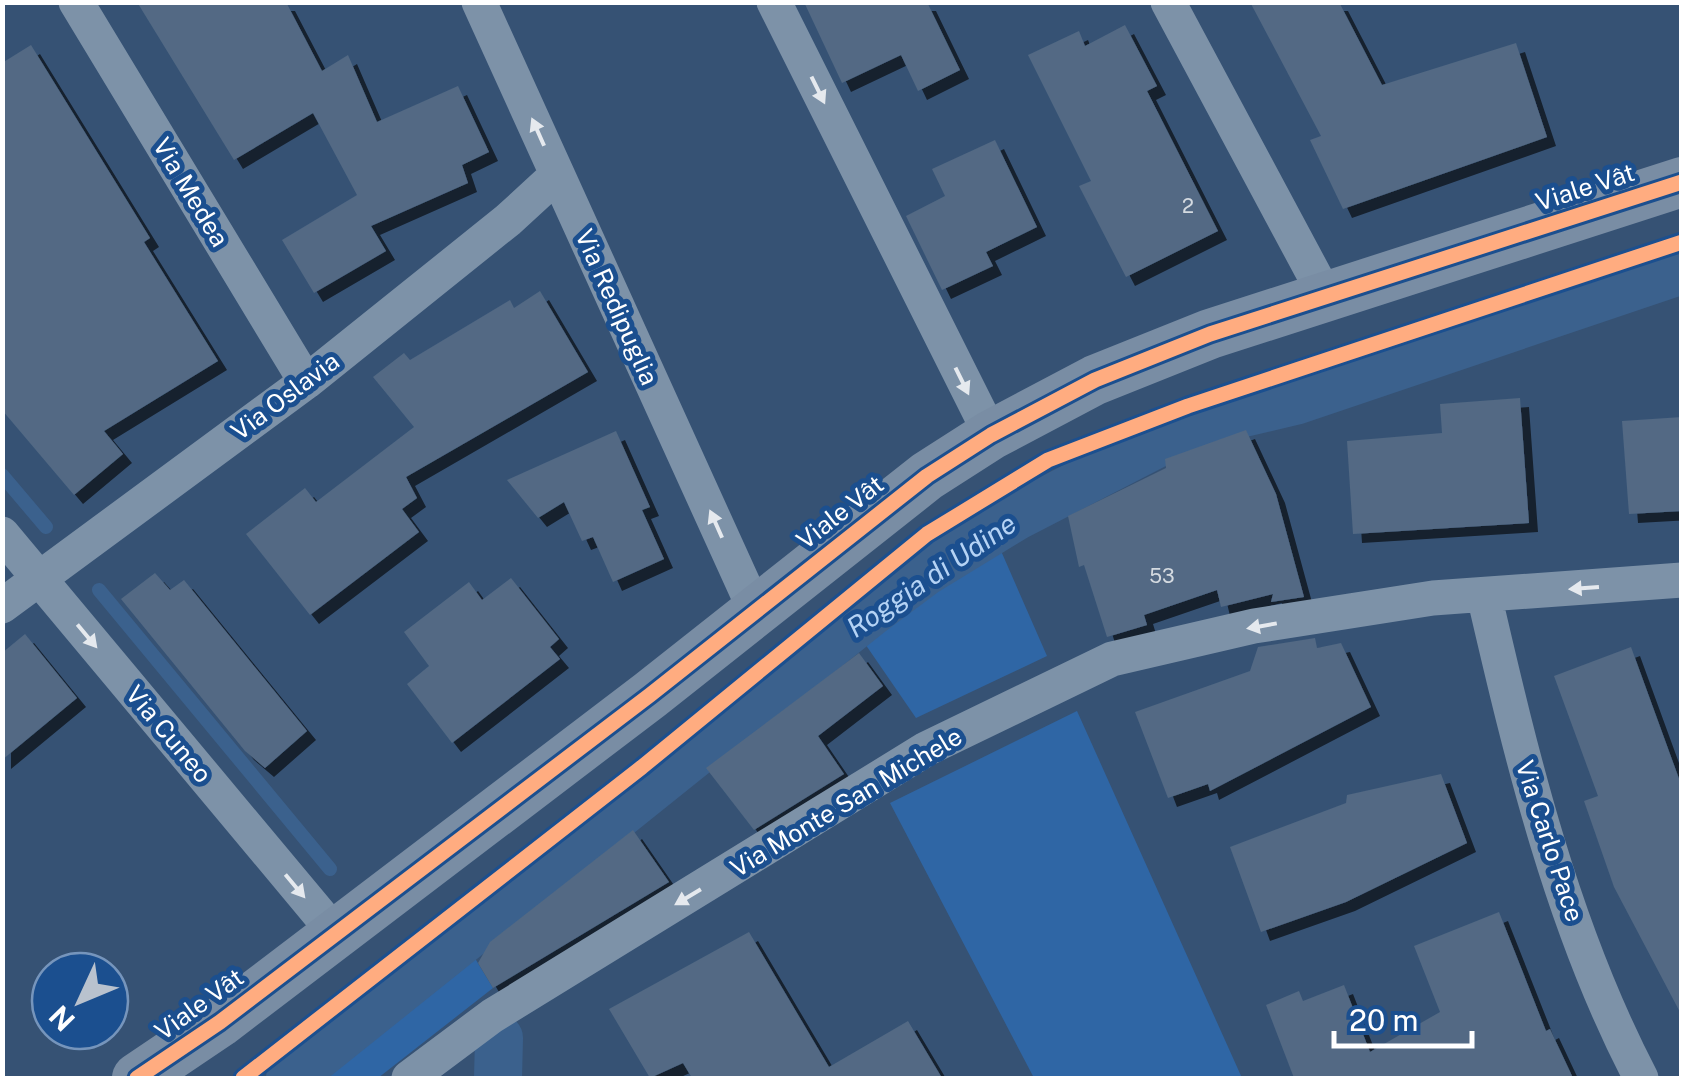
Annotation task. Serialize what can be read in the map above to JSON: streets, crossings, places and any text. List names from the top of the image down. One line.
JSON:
{"streets":{"main road":["Viale Vât"],"street":["Via Medea","Via Redipuglia","Via Oslavia","Via Cuneo","Via Monte San Michele","Via Carlo Pace"]},"crossings":[["Viale Vât","Via Redipuglia"],["Viale Vât","Via Cuneo"],["Via Medea","Via Oslavia"],["Via Redipuglia","Via Oslavia"],["Via Oslavia","Via Cuneo"],["Via Monte San Michele","Via Carlo Pace"]],"one_way":["Via Cuneo","Via Monte San Michele"],"water":["Roggia di Udine"],"house_numbers":["2","53"],"scale_bar":"20 m","north":"bottom left"}
